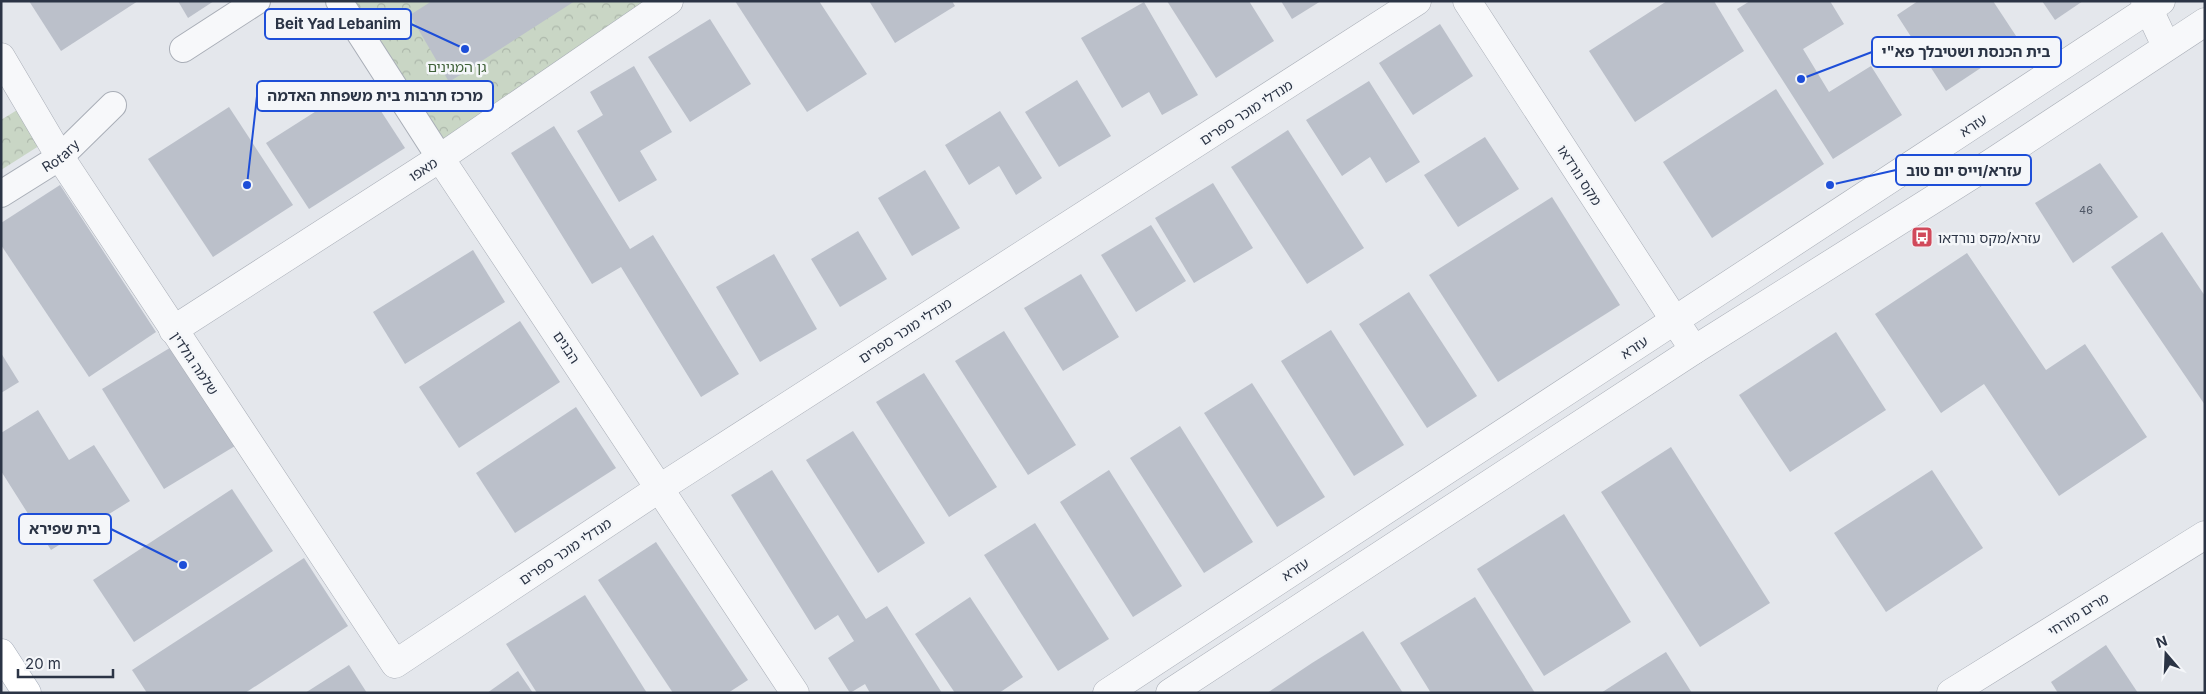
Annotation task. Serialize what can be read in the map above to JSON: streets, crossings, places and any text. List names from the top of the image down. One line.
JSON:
{"streets":{"street":["מנדלי מוכר ספרים","עזרא","Rotary","מאפו","מקס נורדאו","הבנים","שלמה גולדין","מרים מזרחי"]},"crossings":[["מנדלי מוכר ספרים","הבנים"],["מנדלי מוכר ספרים","שלמה גולדין"],["עזרא","מקס נורדאו"],["Rotary","שלמה גולדין"],["מאפו","הבנים"],["מאפו","שלמה גולדין"]],"parks":["גן המגינים"],"places":{"other":["Beit Yad Lebanim","בית הכנסת ושטיבלך פא\"י","מרכז תרבות בית משפחת האדמה","עזרא/וייס יום טוב","בית שפירא"],"bus stop":["עזרא/מקס נורדאו"]},"house_numbers":["46"],"scale_bar":"20 m","north":"top"}
